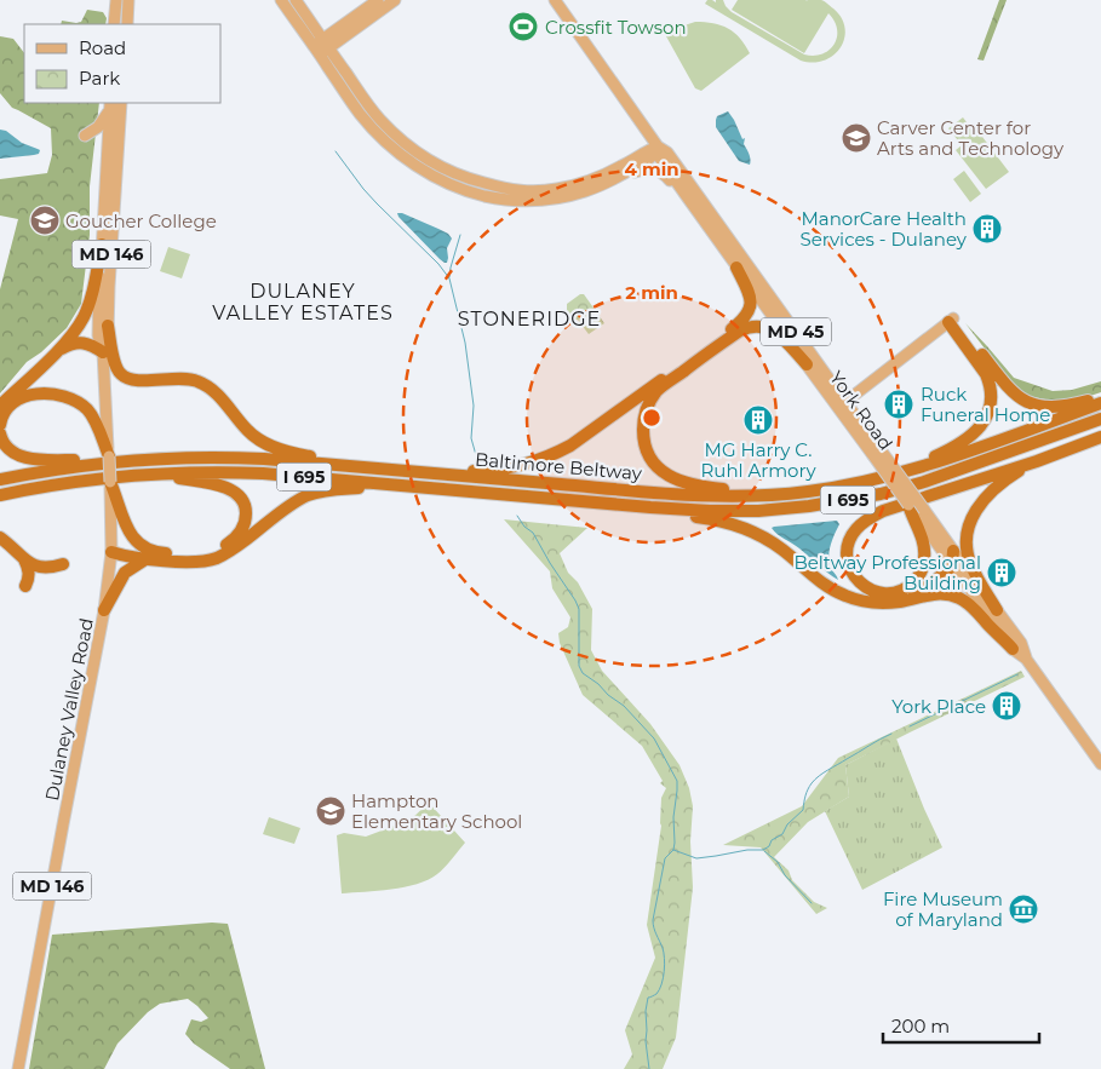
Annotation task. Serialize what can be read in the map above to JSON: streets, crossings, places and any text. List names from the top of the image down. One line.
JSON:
{"streets":{"highway":["Baltimore Beltway","I 695"],"main road":["MD 146","MD 45","York Road","Dulaney Valley Road"]},"districts":["DULANEY VALLEY ESTATES","STONERIDGE"],"places":{"sports":["Crossfit Towson"],"school or university":["Carver Center for Arts and Technology","Goucher College","Hampton Elementary School"],"building":["ManorCare Health Services - Dulaney","Ruck Funeral Home","MG Harry C. Ruhl Armory","Beltway Professional Building","York Place"],"museum":["Fire Museum of Maryland"]},"legend":["Road","Park"],"scale_bar":"200 m","rings":["4 min","2 min"]}
